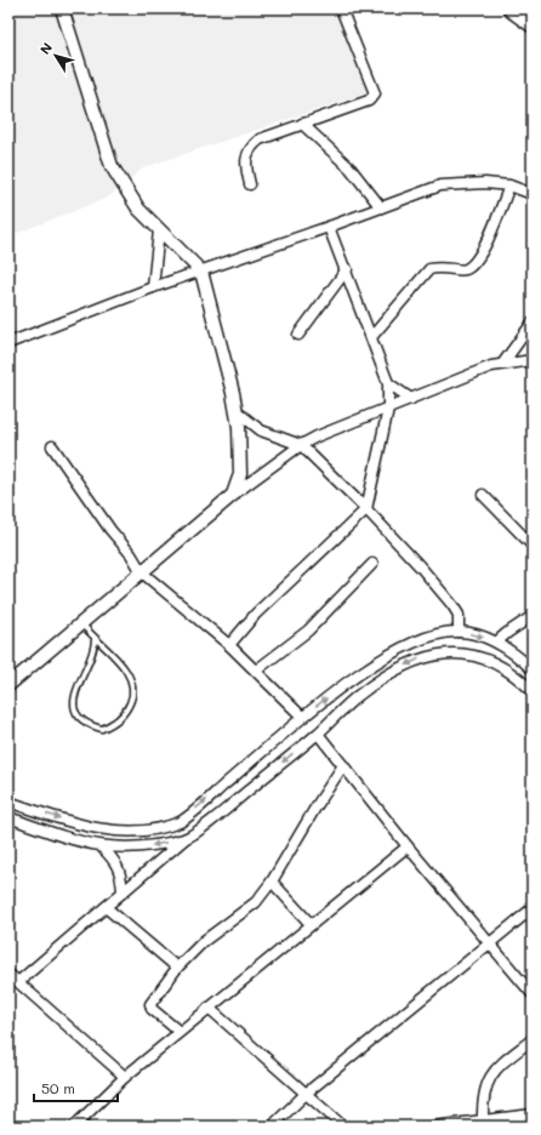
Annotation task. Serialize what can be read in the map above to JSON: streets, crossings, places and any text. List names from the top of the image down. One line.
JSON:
{"scale_bar":"50 m","north":"top left"}
